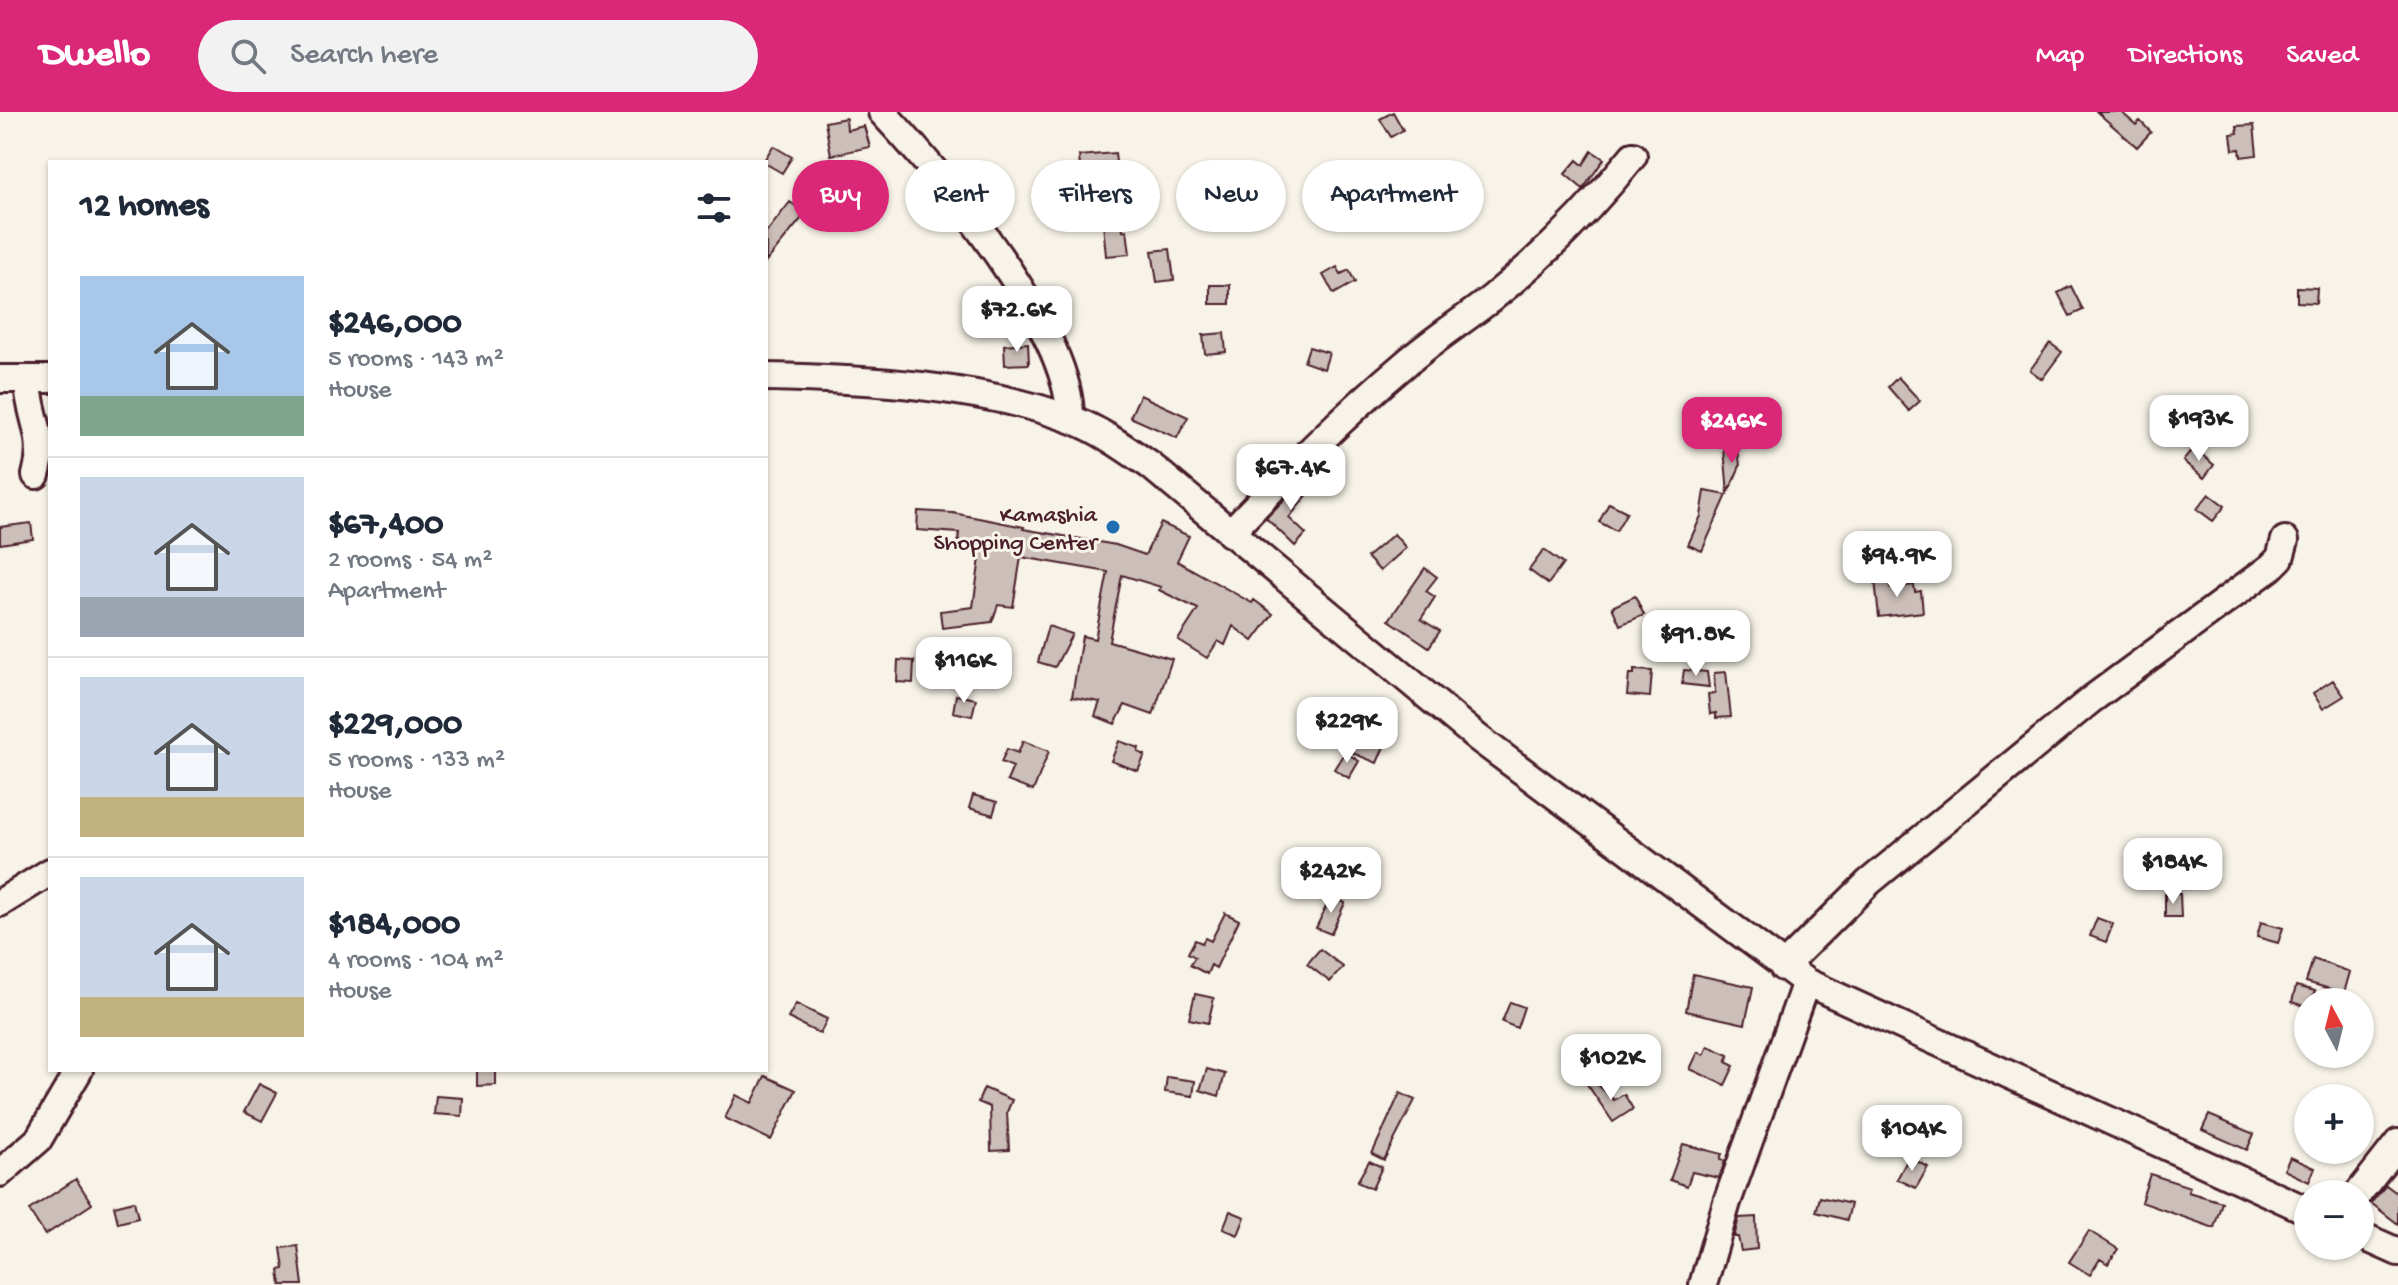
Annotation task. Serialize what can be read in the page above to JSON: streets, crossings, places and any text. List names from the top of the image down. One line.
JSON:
{"places":["Kamashia Shopping Center"],"north":"top","page":{"header":"Dwello","search":"Search here","nav":["Map","Directions","Saved"],"chip":["Buy","Rent","Filters","New","Apartment"],"heading":"12 homes","list":[{"name":"$246,000","note":"5 rooms · 143 m² · House"},{"name":"$67,400","note":"2 rooms · 54 m² · Apartment"},{"name":"$229,000","note":"5 rooms · 133 m² · House"},{"name":"$184,000","note":"4 rooms · 104 m² · House"}],"price":["$72.6K","$193K","$246K","$67.4K","$94.9K","$91.8K","$116K","$229K","$184K","$242K","$102K","$104K"],"map_buttons":["+","−"]}}
